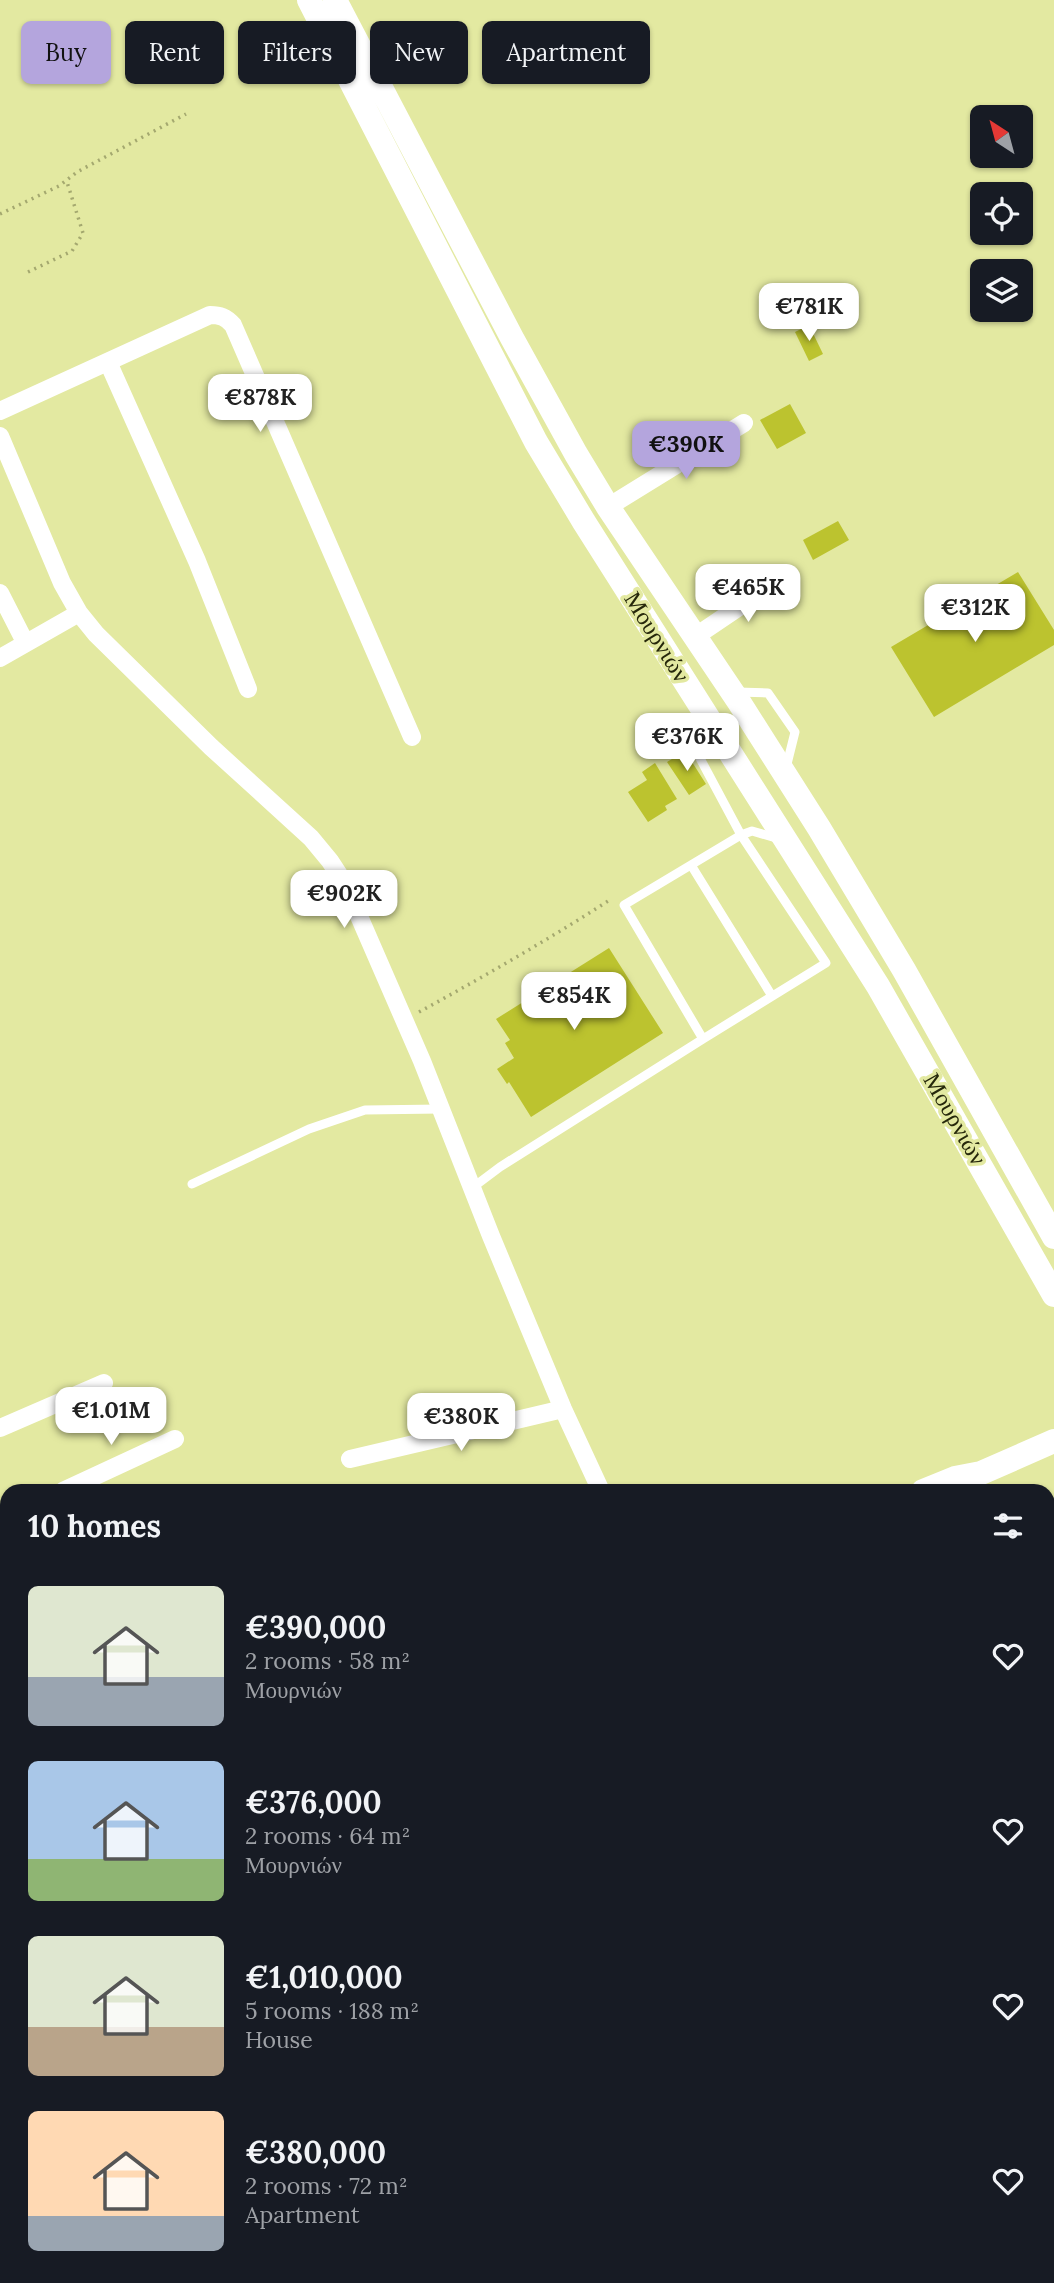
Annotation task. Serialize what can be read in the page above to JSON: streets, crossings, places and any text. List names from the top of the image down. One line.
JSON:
{"streets":{"main road":["Μουρνιών"]},"north":"top left","page":{"chip":["Buy","Rent","Filters","New","Apartment"],"price":["€781K","€878K","€390K","€465K","€312K","€376K","€902K","€854K","€1.01M","€380K"],"heading":"10 homes","list":[{"name":"€390,000","note":"2 rooms · 58 m² · Μουρνιών"},{"name":"€376,000","note":"2 rooms · 64 m² · Μουρνιών"},{"name":"€1,010,000","note":"5 rooms · 188 m² · House"},{"name":"€380,000","note":"2 rooms · 72 m² · Apartment"}]}}
